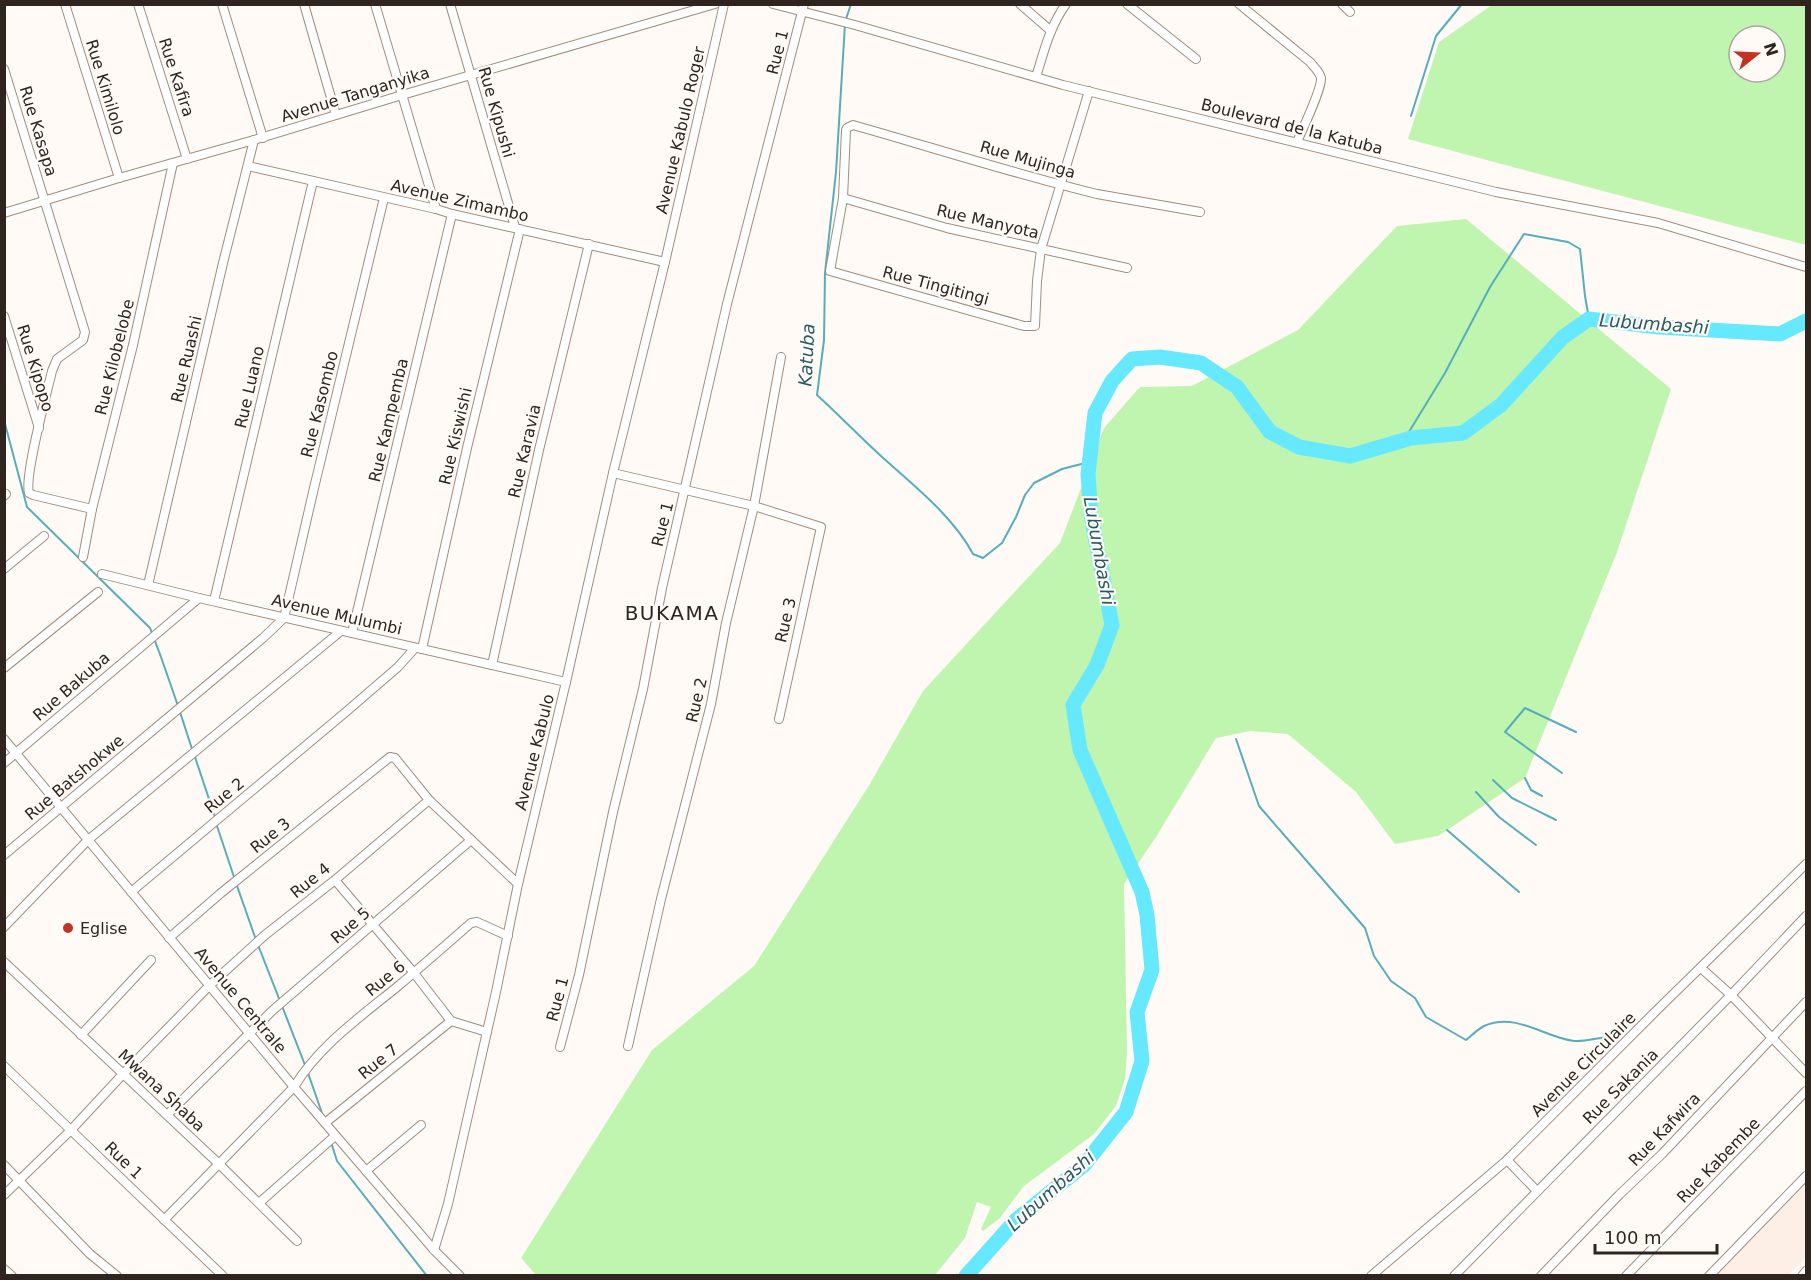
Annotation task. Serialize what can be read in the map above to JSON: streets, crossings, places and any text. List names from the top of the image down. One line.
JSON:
{"streets":{"street":["Rue 1","Rue Kafira","Rue Kimilolo","Avenue Tanganyika","Rue Kipushi","Boulevard de la Katuba","Avenue Kabulo Roger","Rue Kasapa","Rue Mujinga","Avenue Zimambo","Rue Manyota","Rue Tingitingi","Rue Kilobelobe","Rue Ruashi","Rue Kipopo","Rue Luano","Rue Kasombo","Rue Kampemba","Rue Kiswishi","Rue Karavia","Avenue Mulumbi","Rue 3","Rue Bakuba","Rue 2","Avenue Kabulo","Rue Batshokwe","Rue 4","Rue 5","Rue 6","Avenue Centrale","Rue 7","Avenue Circulaire","Rue Sakania","Mwana Shaba","Rue Kafwira","Rue Kabembe"]},"crossings":[["Rue 1","Boulevard de la Katuba"],["Rue 1","Rue 4"],["Rue 1","Rue 6"],["Rue Kafira","Avenue Tanganyika"],["Rue Kimilolo","Avenue Tanganyika"],["Avenue Tanganyika","Rue Kipushi"],["Avenue Tanganyika","Rue Kasapa"],["Avenue Tanganyika","Rue Kilobelobe"],["Avenue Tanganyika","Rue Ruashi"],["Rue Kipushi","Avenue Zimambo"],["Rue Kipushi","Rue Kiswishi"],["Avenue Kabulo Roger","Avenue Zimambo"],["Avenue Kabulo Roger","Avenue Kabulo"],["Rue Kasapa","Rue Kipopo"],["Rue Mujinga","Rue Manyota"],["Rue Mujinga","Rue Tingitingi"],["Avenue Zimambo","Rue Ruashi"],["Avenue Zimambo","Rue Luano"],["Avenue Zimambo","Rue Kasombo"],["Avenue Zimambo","Rue Kampemba"],["Avenue Zimambo","Rue Kiswishi"],["Avenue Zimambo","Rue Karavia"],["Avenue Zimambo","Avenue Kabulo"],["Rue Manyota","Rue Tingitingi"],["Rue Ruashi","Avenue Mulumbi"],["Rue Luano","Avenue Mulumbi"],["Rue Kasombo","Avenue Mulumbi"],["Rue Kasombo","Rue Batshokwe"],["Rue Kampemba","Avenue Mulumbi"],["Rue Kiswishi","Avenue Mulumbi"],["Rue Kiswishi","Rue 2"],["Rue Karavia","Avenue Mulumbi"],["Avenue Mulumbi","Rue Bakuba"],["Avenue Mulumbi","Rue 2"],["Avenue Mulumbi","Avenue Kabulo"],["Avenue Mulumbi","Rue Batshokwe"],["Rue 3","Rue 2"],["Rue 3","Rue 4"],["Rue 3","Avenue Centrale"],["Rue Bakuba","Avenue Centrale"],["Rue 2","Avenue Centrale"],["Avenue Kabulo","Rue 6"],["Avenue Kabulo","Avenue Centrale"],["Rue Batshokwe","Avenue Centrale"],["Rue 4","Avenue Centrale"],["Rue 4","Mwana Shaba"],["Rue 5","Avenue Centrale"],["Rue 5","Mwana Shaba"],["Rue 6","Avenue Centrale"],["Rue 6","Mwana Shaba"],["Avenue Centrale","Rue 7"]],"districts":["BUKAMA"],"water":["Lubumbashi","Katuba"],"places":["Eglise"],"scale_bar":"100 m","north":"right"}
